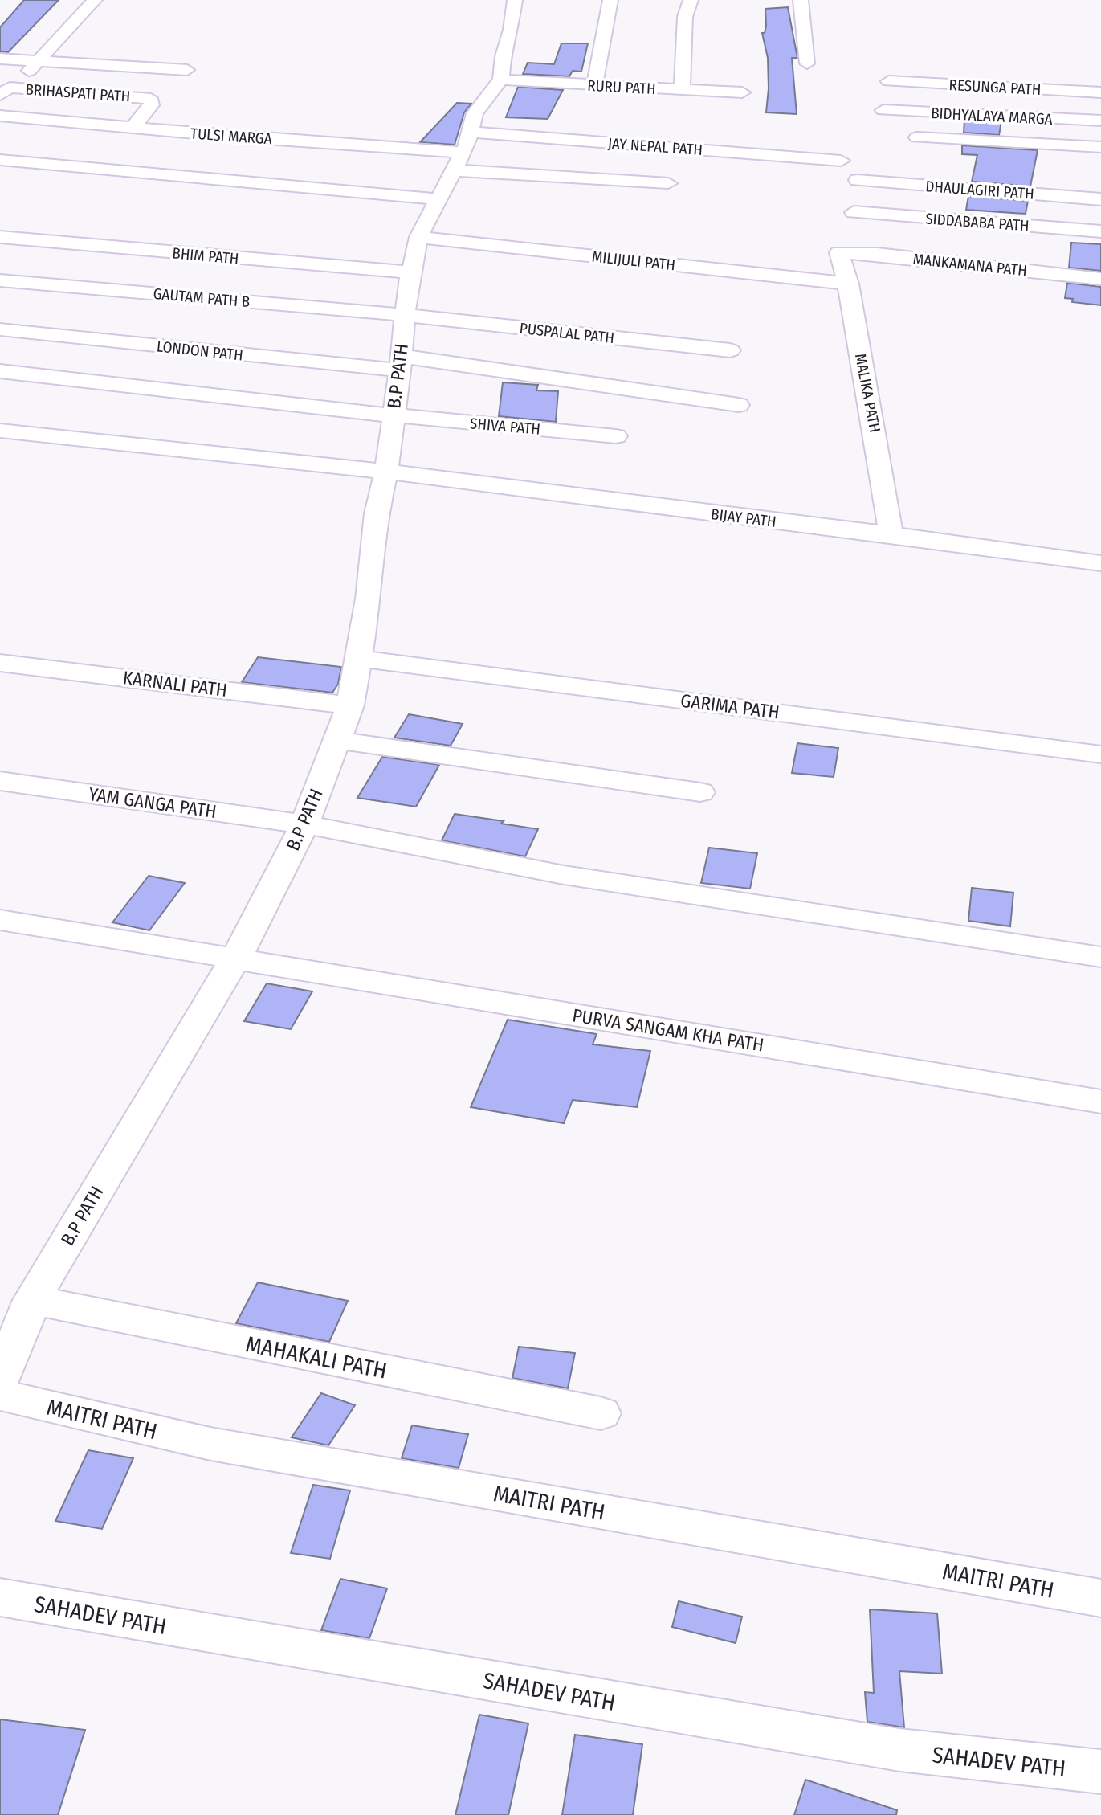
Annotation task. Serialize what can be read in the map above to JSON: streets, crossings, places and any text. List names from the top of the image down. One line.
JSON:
{"streets":{"street":["RURU PATH","RESUNGA PATH","BRIHASPATI PATH","BIDHYALAYA MARGA","TULSI MARGA","JAY NEPAL PATH","DHAULAGIRI PATH","SIDDABABA PATH","BHIM PATH","MILIJULI PATH","MANKAMANA PATH","GAUTAM PATH B","PUSPALAL PATH","LONDON PATH","B.P PATH","MALIKA PATH","SHIVA PATH","BIJAY PATH","KARNALI PATH","GARIMA PATH","YAM GANGA PATH","PURVA SANGAM KHA PATH","MAHAKALI PATH","MAITRI PATH","SAHADEV PATH"]},"crossings":[["RURU PATH","B.P PATH"],["BRIHASPATI PATH","TULSI MARGA"],["TULSI MARGA","JAY NEPAL PATH"],["TULSI MARGA","B.P PATH"],["JAY NEPAL PATH","B.P PATH"],["BHIM PATH","B.P PATH"],["MILIJULI PATH","B.P PATH"],["MILIJULI PATH","MALIKA PATH"],["MANKAMANA PATH","MALIKA PATH"],["GAUTAM PATH B","PUSPALAL PATH"],["GAUTAM PATH B","B.P PATH"],["PUSPALAL PATH","B.P PATH"],["LONDON PATH","B.P PATH"],["B.P PATH","SHIVA PATH"],["B.P PATH","BIJAY PATH"],["B.P PATH","KARNALI PATH"],["B.P PATH","GARIMA PATH"],["B.P PATH","YAM GANGA PATH"],["B.P PATH","PURVA SANGAM KHA PATH"],["B.P PATH","MAHAKALI PATH"],["MALIKA PATH","BIJAY PATH"]]}
